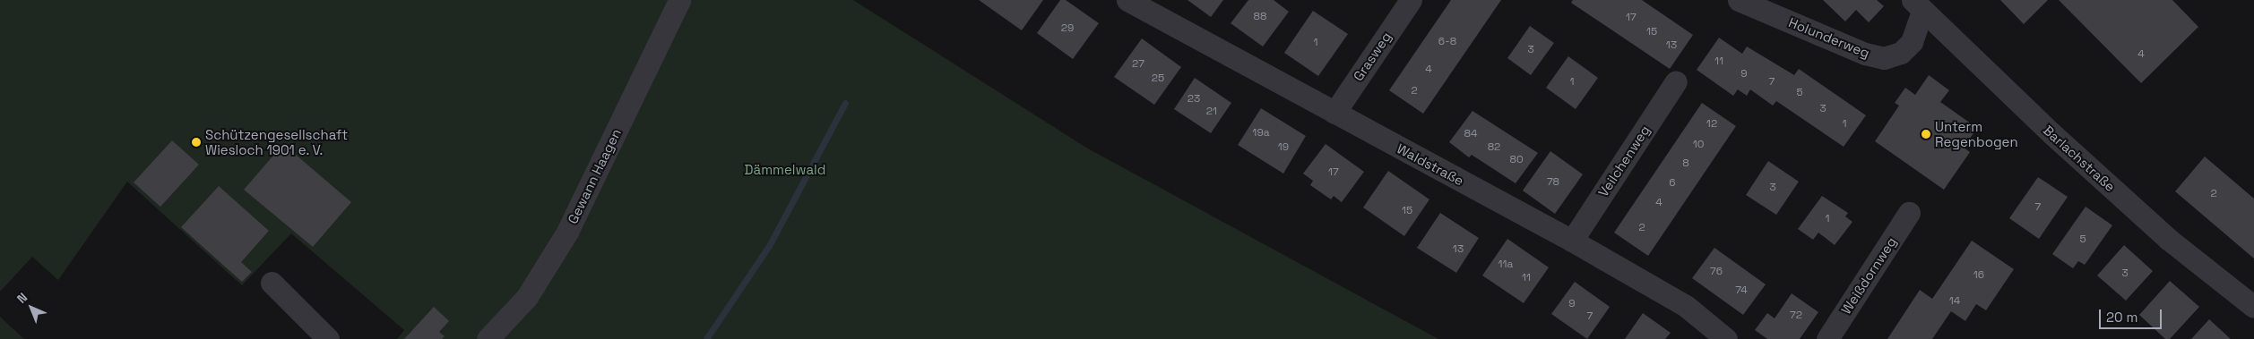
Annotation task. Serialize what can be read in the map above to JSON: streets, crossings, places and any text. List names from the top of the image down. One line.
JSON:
{"streets":{"street":["Holunderweg","Grasweg","Barlachstraße","Veilchenweg","Waldstraße","Gewann Haagen","Weißdornweg"]},"crossings":[["Holunderweg","Barlachstraße"],["Grasweg","Waldstraße"],["Veilchenweg","Waldstraße"]],"parks":["Dämmelwald"],"places":["Unterm Regenbogen","Schützengesellschaft Wiesloch 1901 e. V."],"house_numbers":["88","17","29","15","6-8","1","13","3","4","11","27","4","9","25","1","7","2","5","23","3","21","12","1","19a","84","10","19","82","80","8","17","78","6","3","2","4","7","15","1","2","5","13","11a","76","3","16","11","74","14","9","72","7"],"scale_bar":"20 m","north":"top left"}
